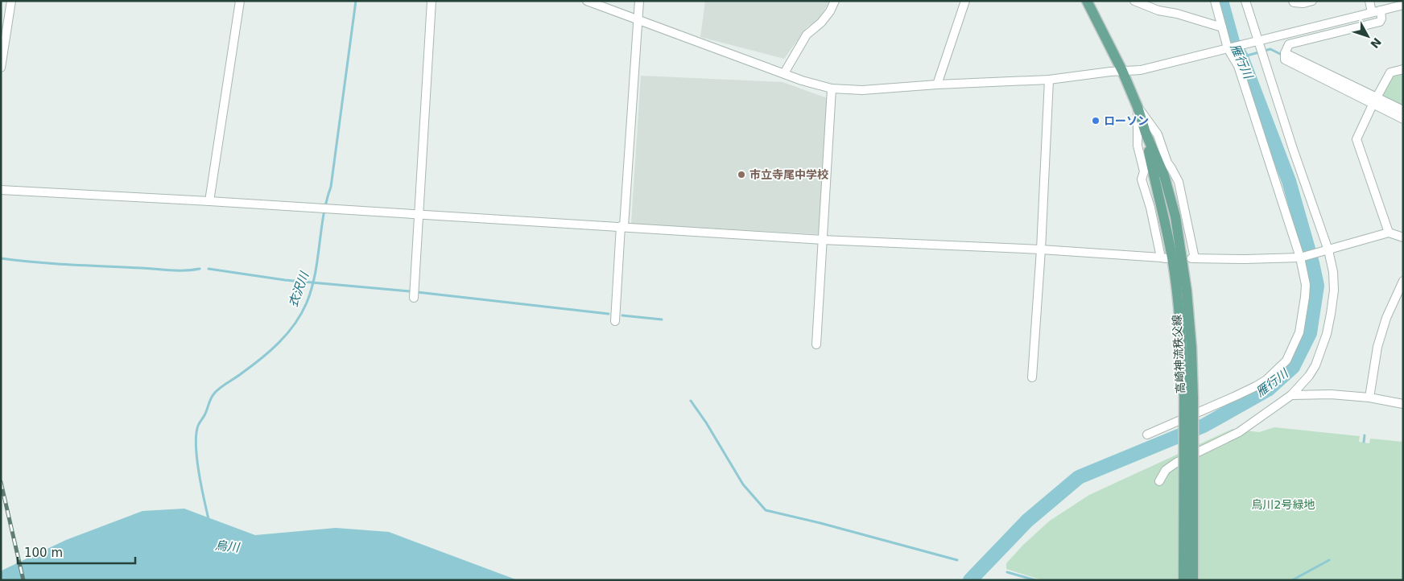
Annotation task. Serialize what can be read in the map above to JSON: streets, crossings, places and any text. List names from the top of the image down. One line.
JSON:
{"streets":{"main road":["高崎神流秩父線"]},"water":["雁行川","衣沢川","烏川"],"parks":["烏川2号緑地"],"places":["ローソン","市立寺尾中学校"],"scale_bar":"100 m","north":"bottom right"}
